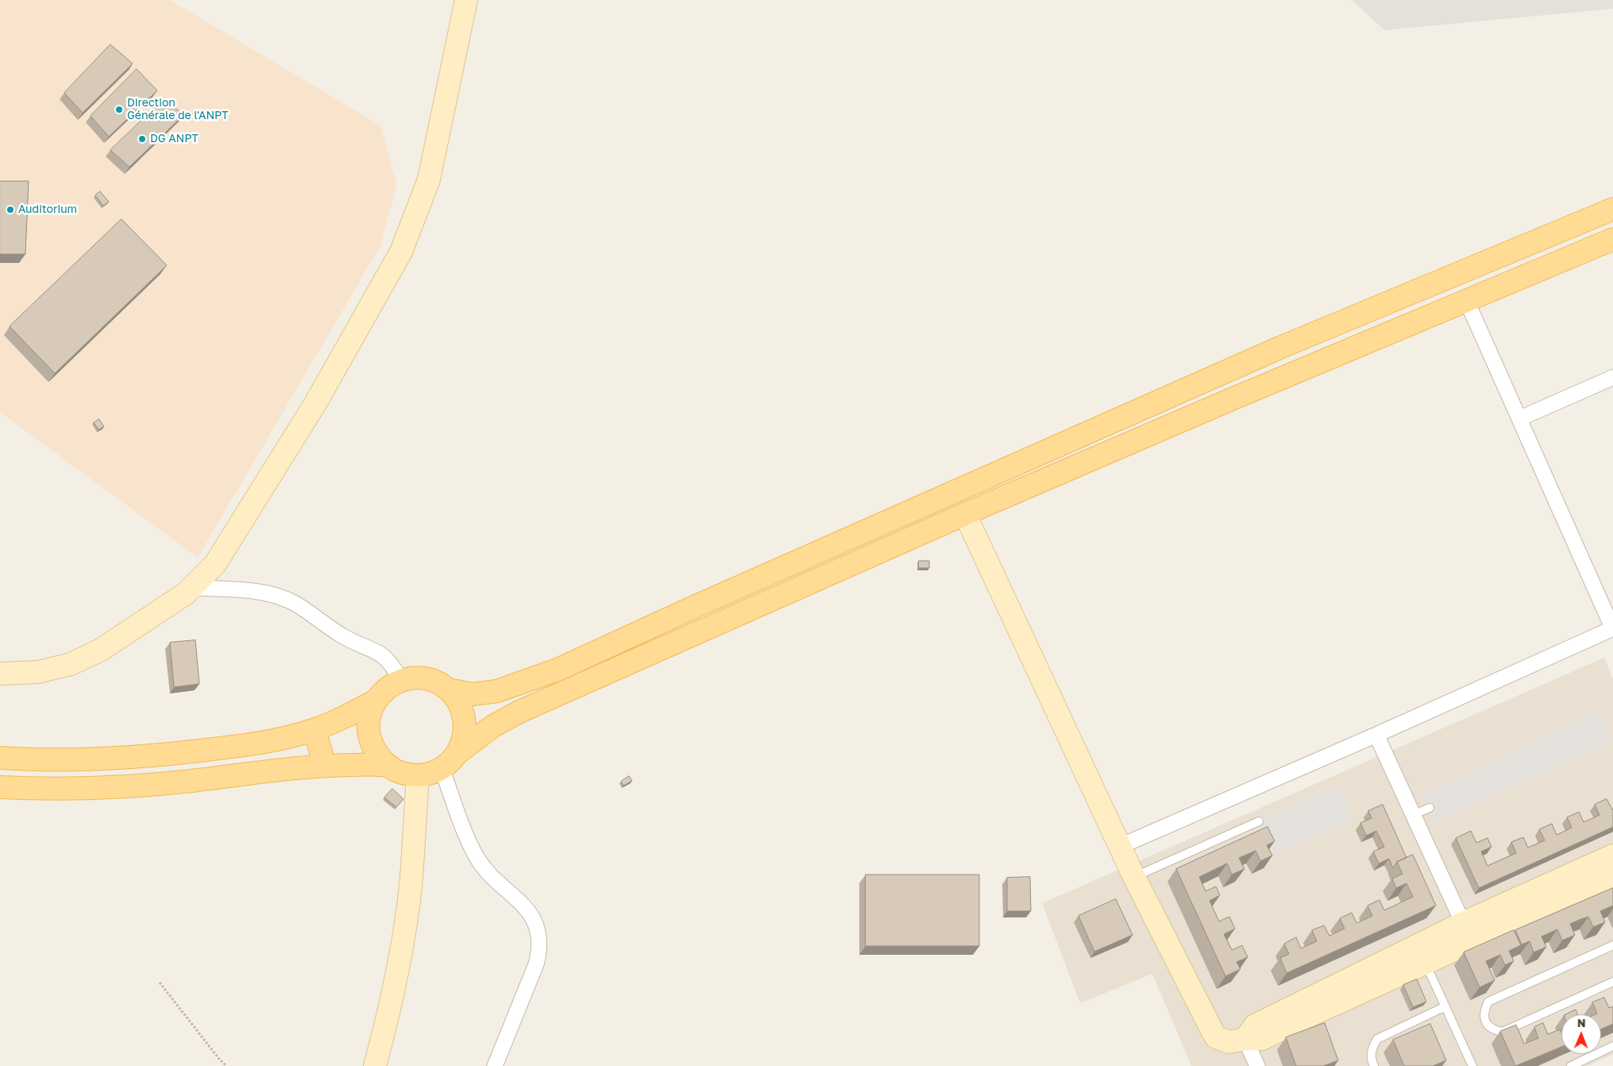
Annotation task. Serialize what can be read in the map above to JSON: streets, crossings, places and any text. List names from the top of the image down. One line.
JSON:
{"places":["Direction Générale de l'ANPT","DG ANPT","Auditorium"],"north":"top"}
